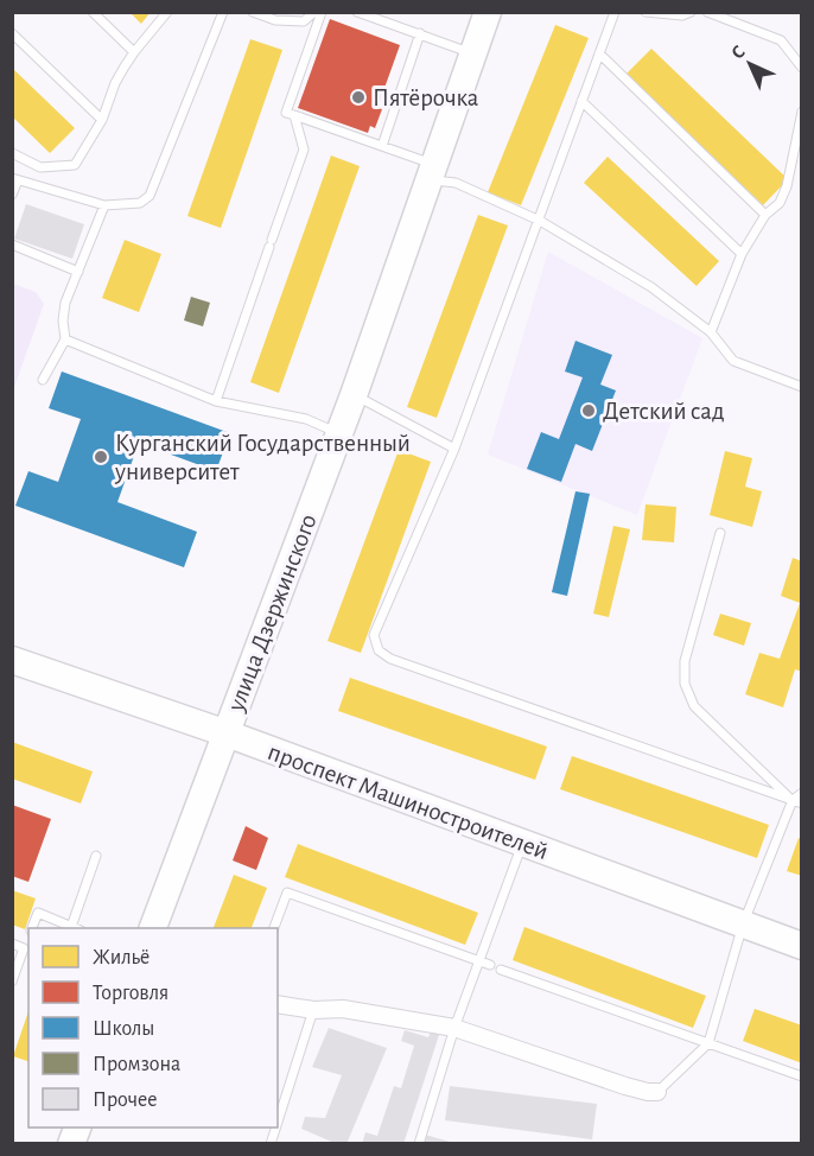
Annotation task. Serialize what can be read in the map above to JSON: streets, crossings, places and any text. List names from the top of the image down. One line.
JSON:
{"streets":{"main road":["улица Дзержинского","проспект Машиностроителей"]},"crossings":[["улица Дзержинского","проспект Машиностроителей"]],"places":["Пятёрочка","Детский сад","Курганский Государственный университет"],"legend":["Жильё","Торговля","Школы","Промзона","Прочее"],"north":"top left"}
